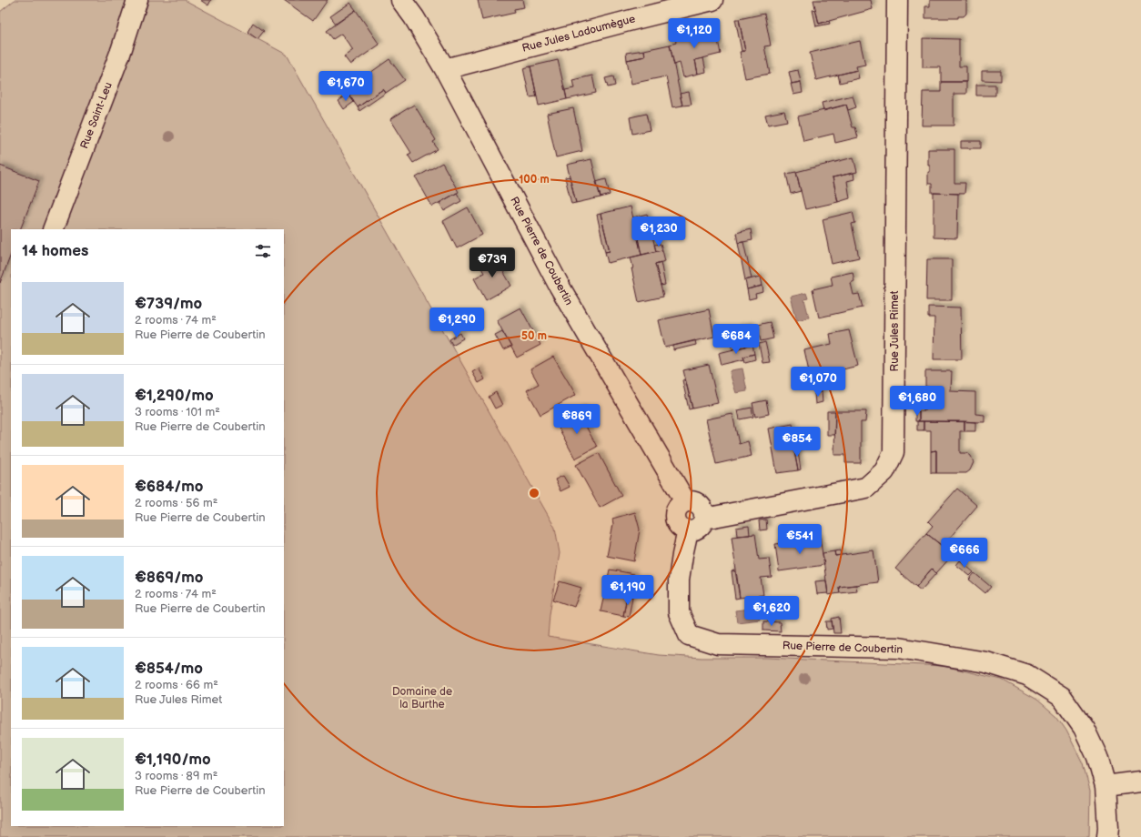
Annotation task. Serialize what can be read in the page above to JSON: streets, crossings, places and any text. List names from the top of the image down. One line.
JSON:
{"streets":{"street":["Rue Jules Ladoumègue","Rue Saint-Leu","Rue Pierre de Coubertin","Rue Jules Rimet"]},"crossings":[["Rue Jules Ladoumègue","Rue Pierre de Coubertin"],["Rue Pierre de Coubertin","Rue Jules Rimet"]],"parks":["Domaine de la Burthe"],"page":{"price":["€1,120","€1,670","€1,230","€739","€1,290","€684","€1,070","€1,680","€869","€854","€541","€666","€1,190","€1,620"],"heading":"14 homes","list":[{"name":"€739/mo","note":"2 rooms · 74 m² · Rue Pierre de Coubertin"},{"name":"€1,290/mo","note":"3 rooms · 101 m² · Rue Pierre de Coubertin"},{"name":"€684/mo","note":"2 rooms · 56 m² · Rue Pierre de Coubertin"},{"name":"€869/mo","note":"2 rooms · 74 m² · Rue Pierre de Coubertin"},{"name":"€854/mo","note":"2 rooms · 66 m² · Rue Jules Rimet"},{"name":"€1,190/mo","note":"3 rooms · 89 m² · Rue Pierre de Coubertin"}]},"rings":["100 m","50 m"]}
